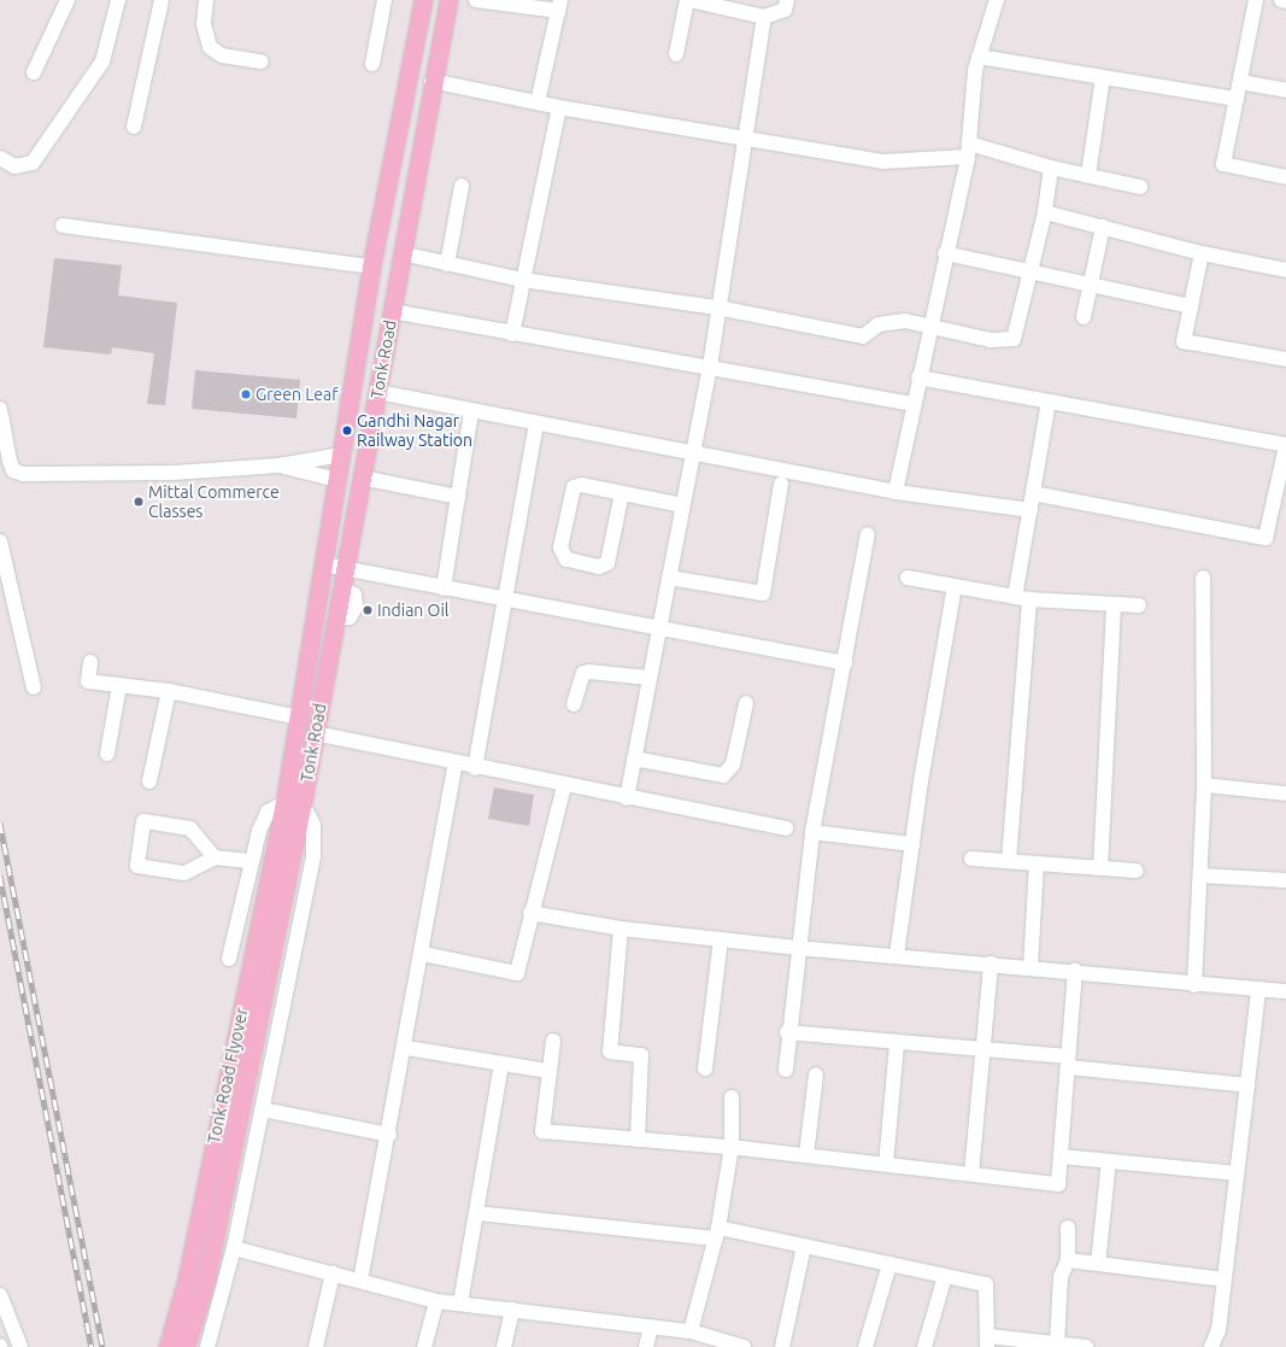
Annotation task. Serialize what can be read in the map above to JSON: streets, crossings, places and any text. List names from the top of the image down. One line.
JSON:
{"streets":{"main road":["Tonk Road","Tonk Road Flyover"]},"crossings":[["Tonk Road","Tonk Road Flyover"]],"places":["Green Leaf","Gandhi Nagar Railway Station","Mittal Commerce Classes","Indian Oil"]}
